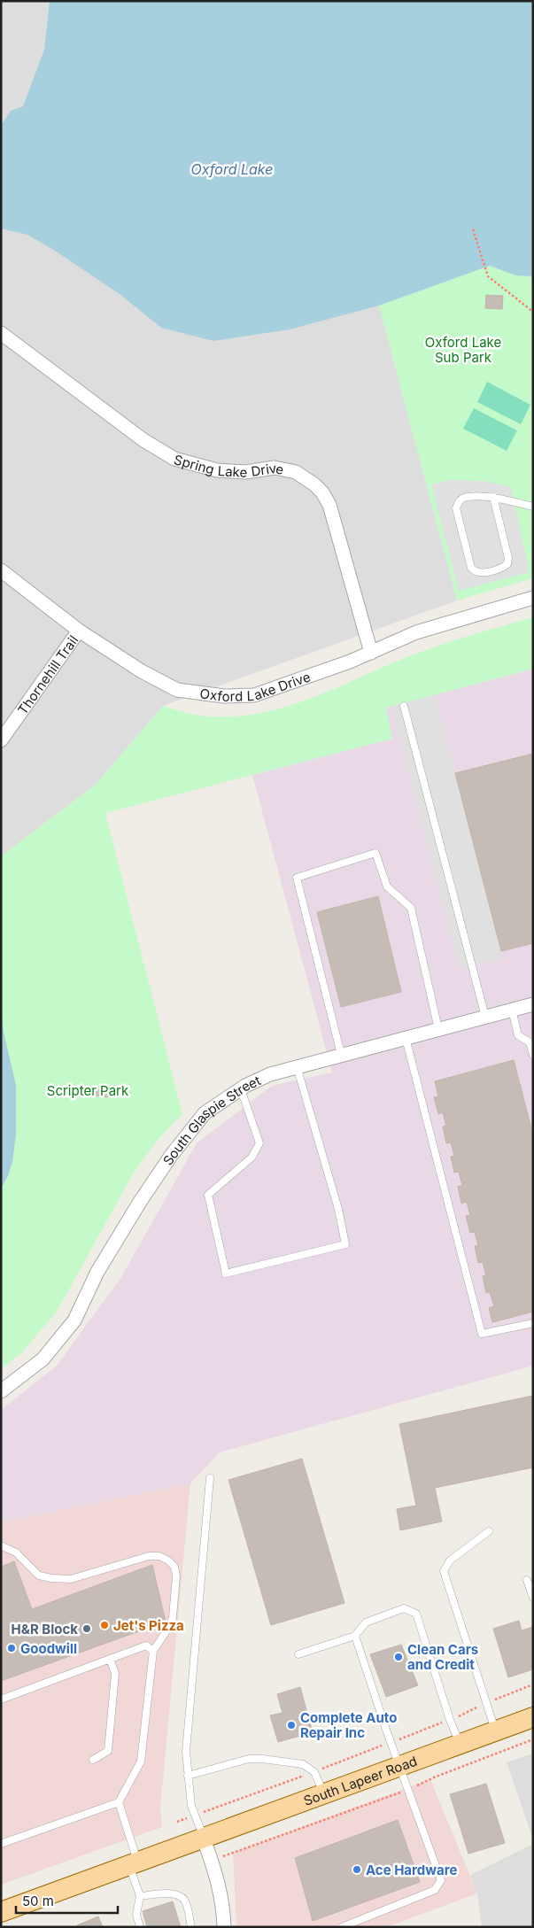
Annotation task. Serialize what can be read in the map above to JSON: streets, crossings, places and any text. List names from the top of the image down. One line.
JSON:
{"streets":{"main road":["South Lapeer Road"],"street":["Spring Lake Drive","Thornehill Trail","Oxford Lake Drive","South Glaspie Street"]},"crossings":[["Spring Lake Drive","Oxford Lake Drive"],["Thornehill Trail","Oxford Lake Drive"]],"water":["Oxford Lake"],"parks":["Oxford Lake Sub Park","Scripter Park"],"places":["Jet's Pizza","H&R Block","Goodwill","Clean Cars and Credit","Complete Auto Repair Inc","Ace Hardware"],"scale_bar":"50 m"}
